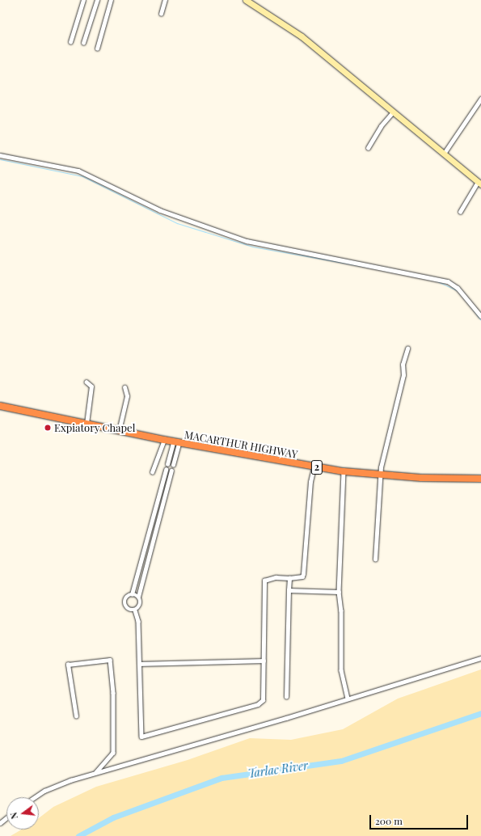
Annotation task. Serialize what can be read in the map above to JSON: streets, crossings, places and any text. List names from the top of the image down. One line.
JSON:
{"streets":{"highway":["MACARTHUR HIGHWAY","2"]},"water":["Tarlac River"],"places":["Expiatory Chapel"],"scale_bar":"200 m","north":"left"}
